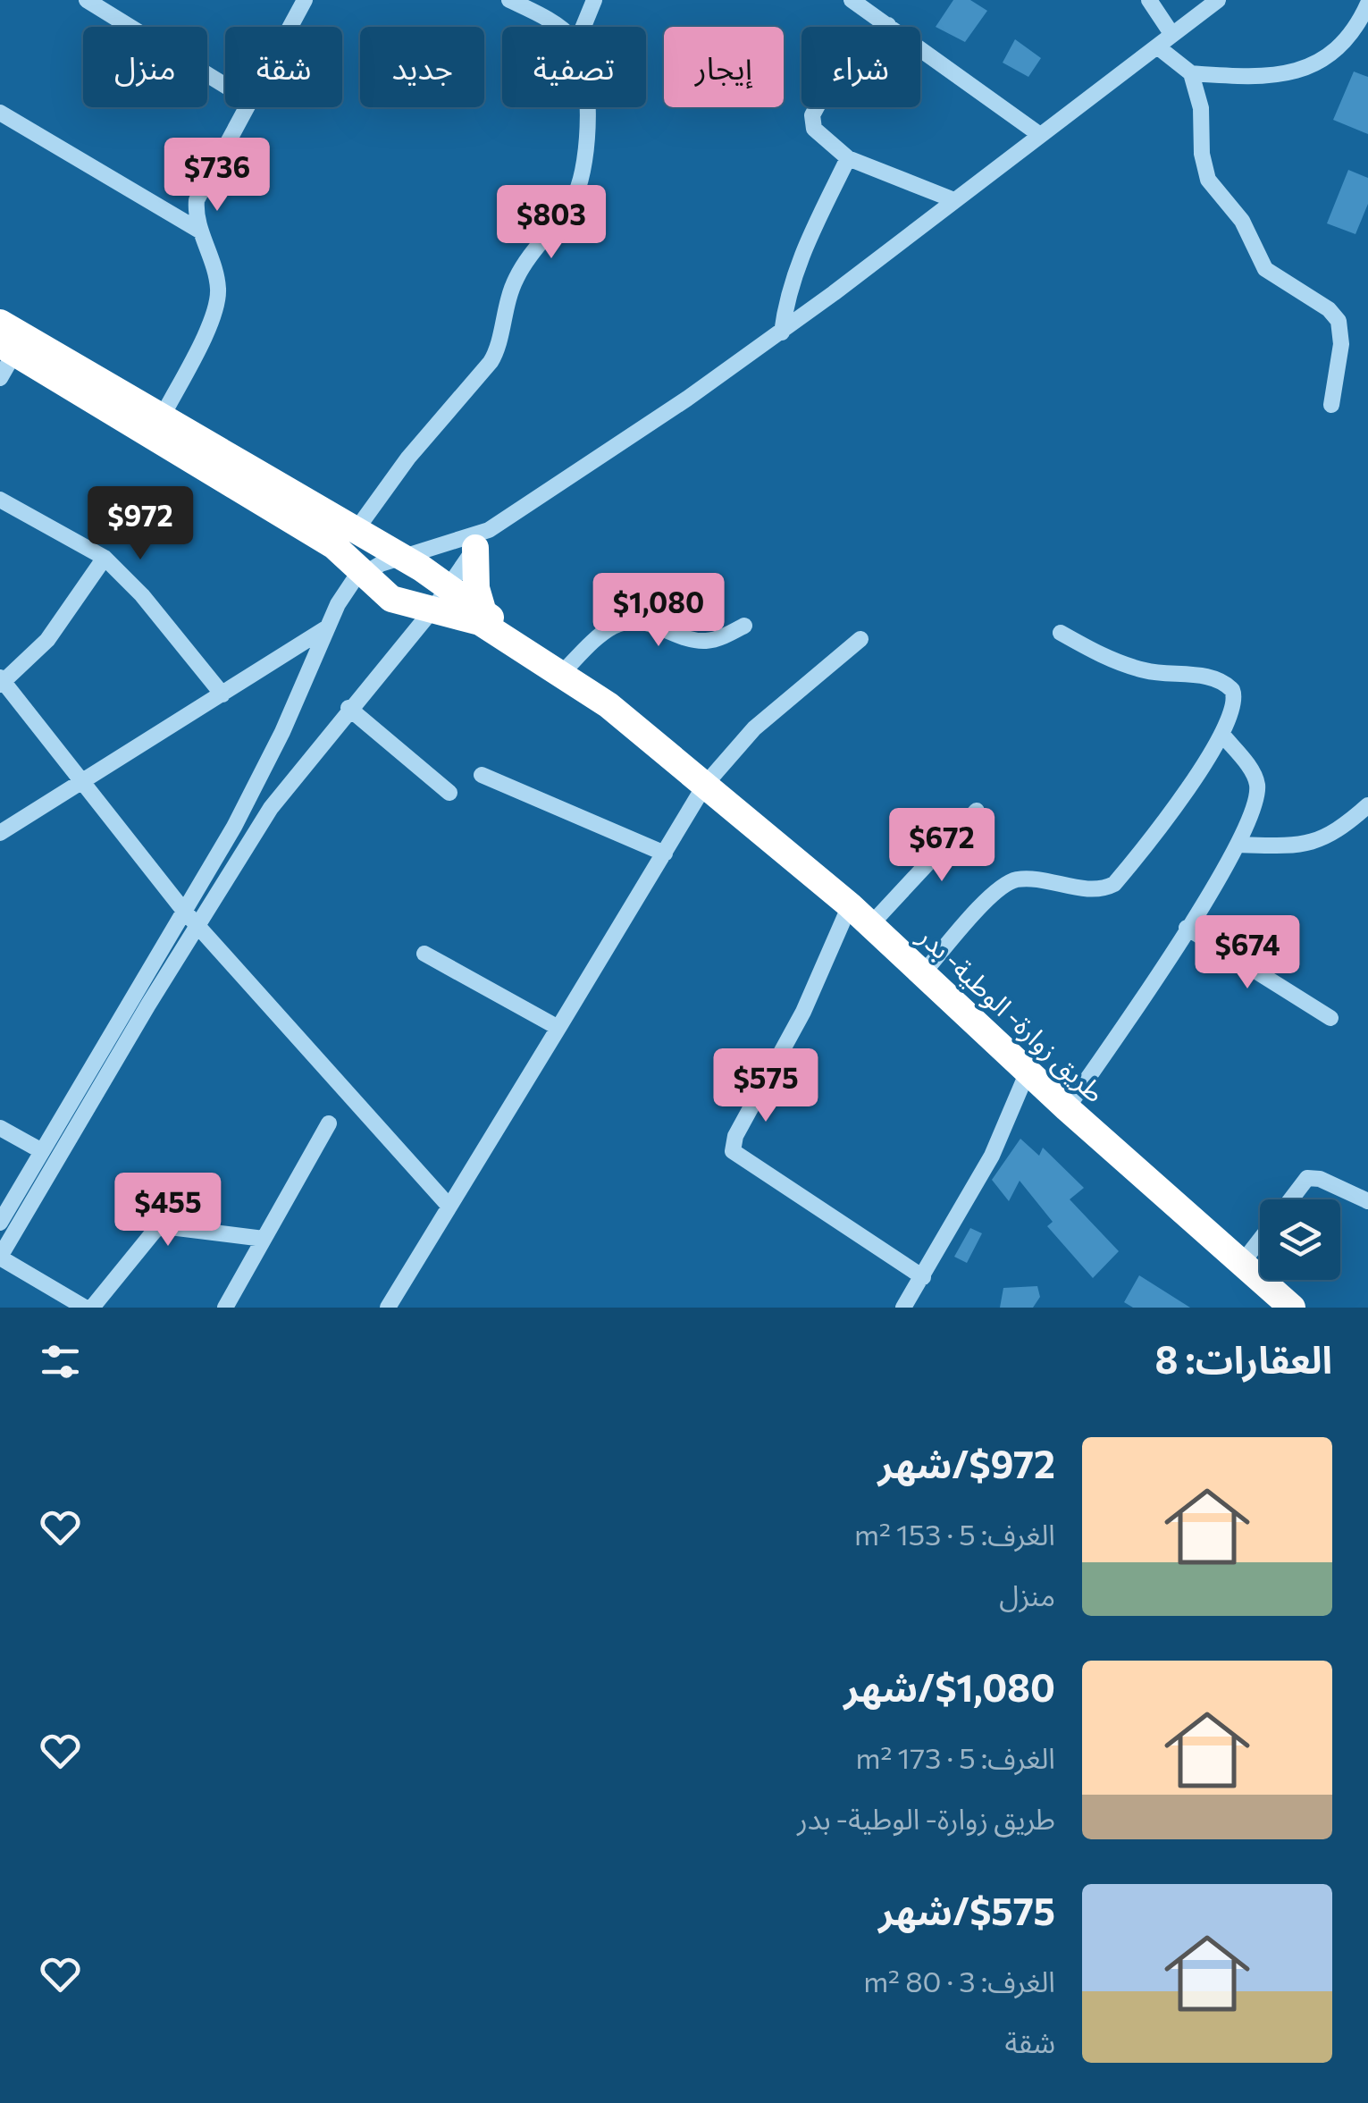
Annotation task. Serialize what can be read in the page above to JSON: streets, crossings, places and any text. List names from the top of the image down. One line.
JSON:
{"streets":{"highway":["طريق زوارة- الوطية- بدر"]},"page":{"chip":["شراء","إيجار","تصفية","جديد","شقة","منزل"],"price":["$736","$803","$972","$1,080","$672","$674","$575","$455"],"heading":"العقارات: 8","list":[{"name":"$972/شهر","note":"الغرف: 5 · 153 m² · منزل"},{"name":"$1,080/شهر","note":"الغرف: 5 · 173 m² · طريق زوارة- الوطية- بدر"},{"name":"$575/شهر","note":"الغرف: 3 · 80 m² · شقة"}]}}
